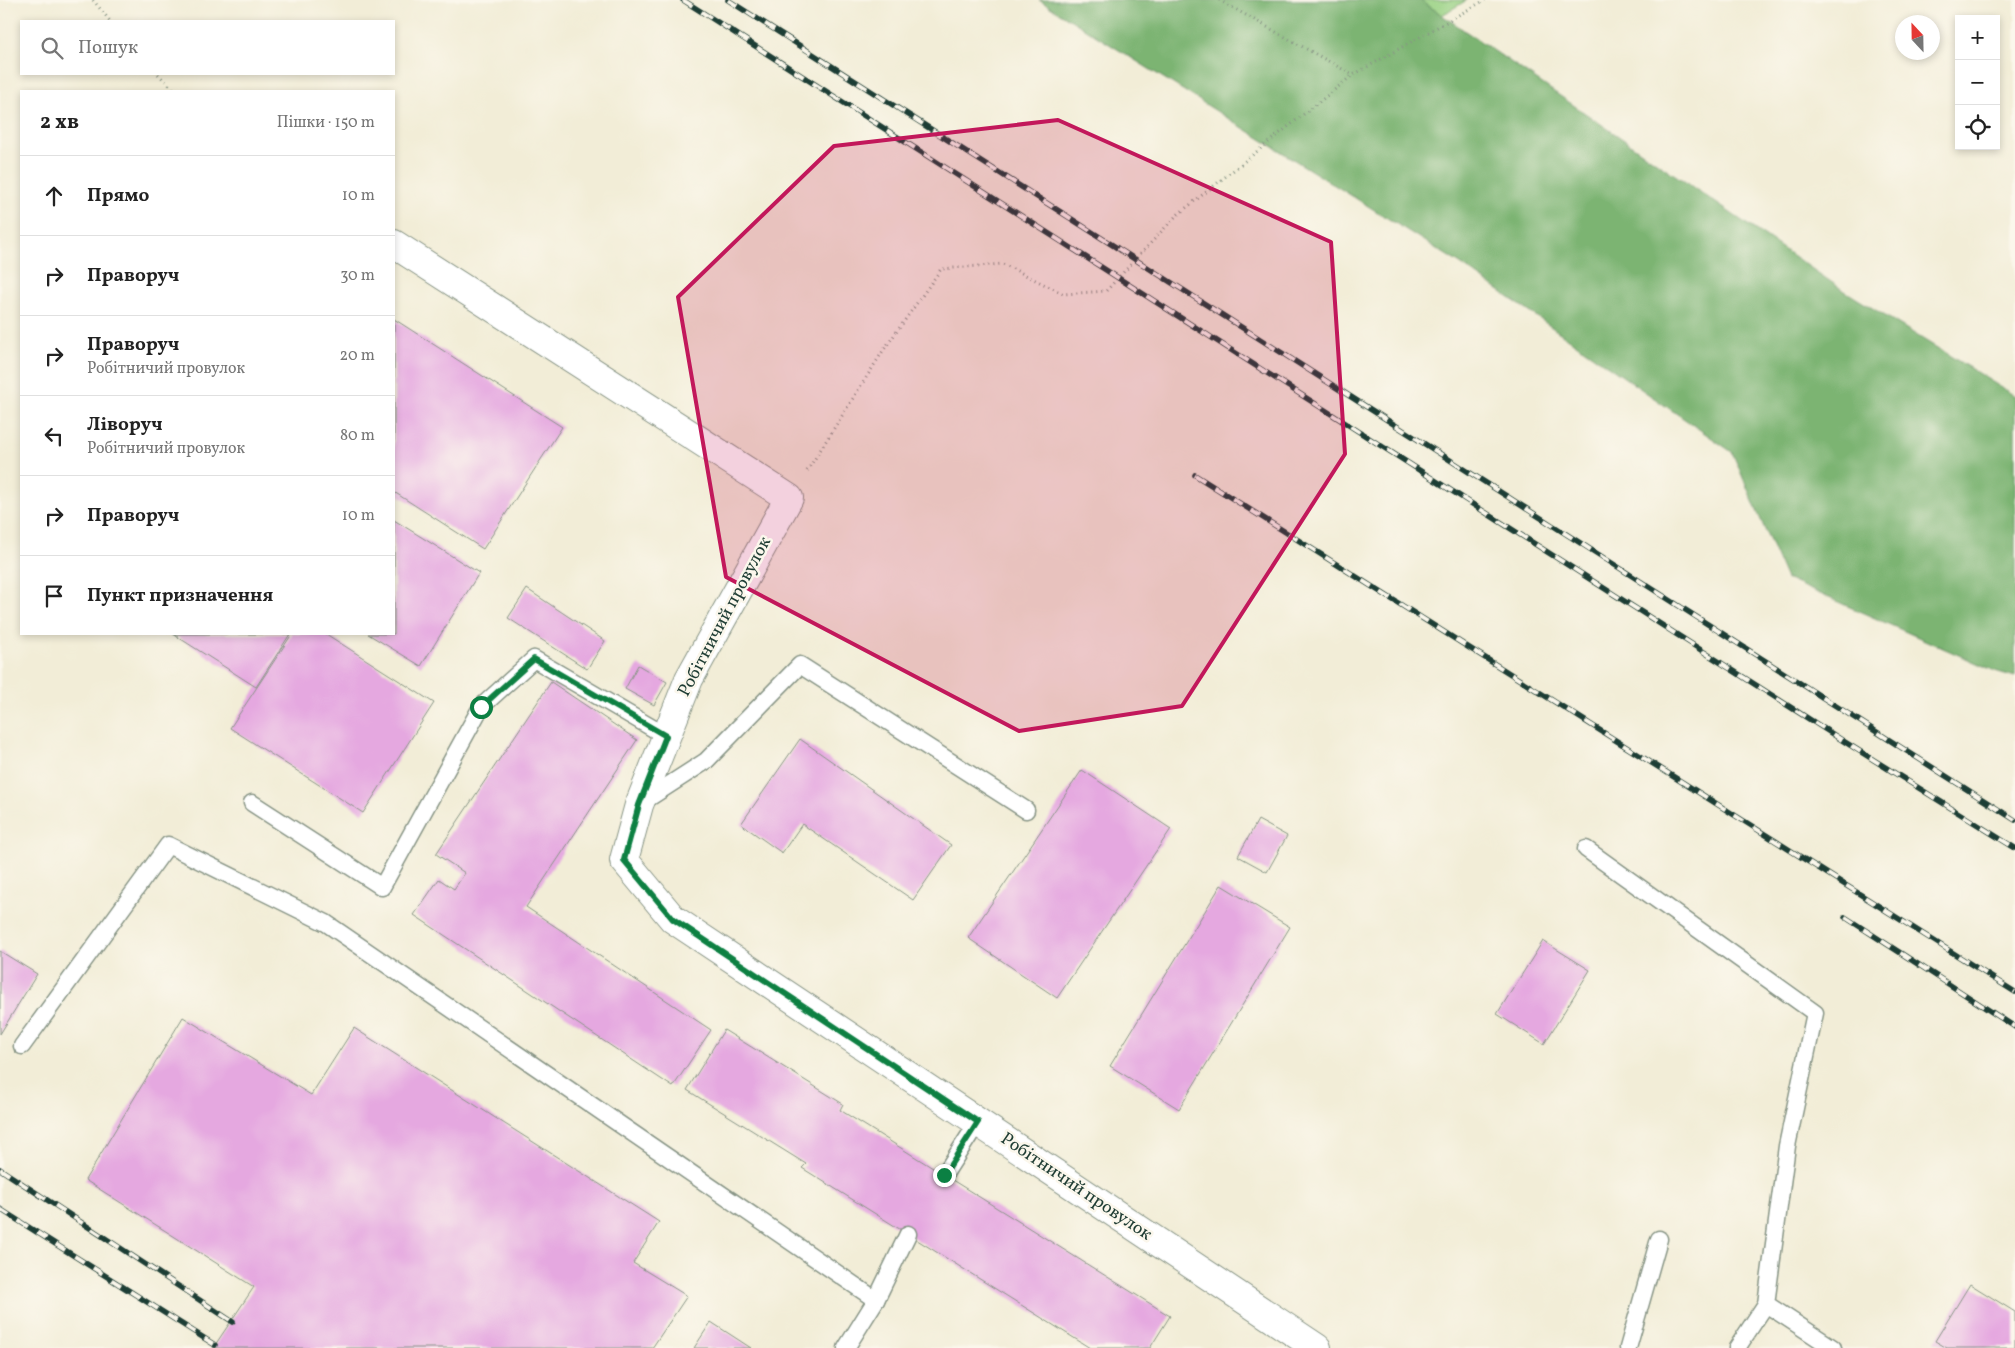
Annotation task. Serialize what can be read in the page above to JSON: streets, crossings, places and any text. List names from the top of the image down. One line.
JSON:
{"streets":{"street":["Робітничий провулок"]},"north":"top","page":{"map_buttons":["+","−"],"search":"Пошук","heading":["2 хв","Пішки · 150 m"],"list":[["Прямо","10 m"],["Праворуч","30 m"],["Праворуч","Робітничий провулок","20 m"],["Ліворуч","Робітничий провулок","80 m"],["Праворуч","10 m"],"Пункт призначення"]}}
